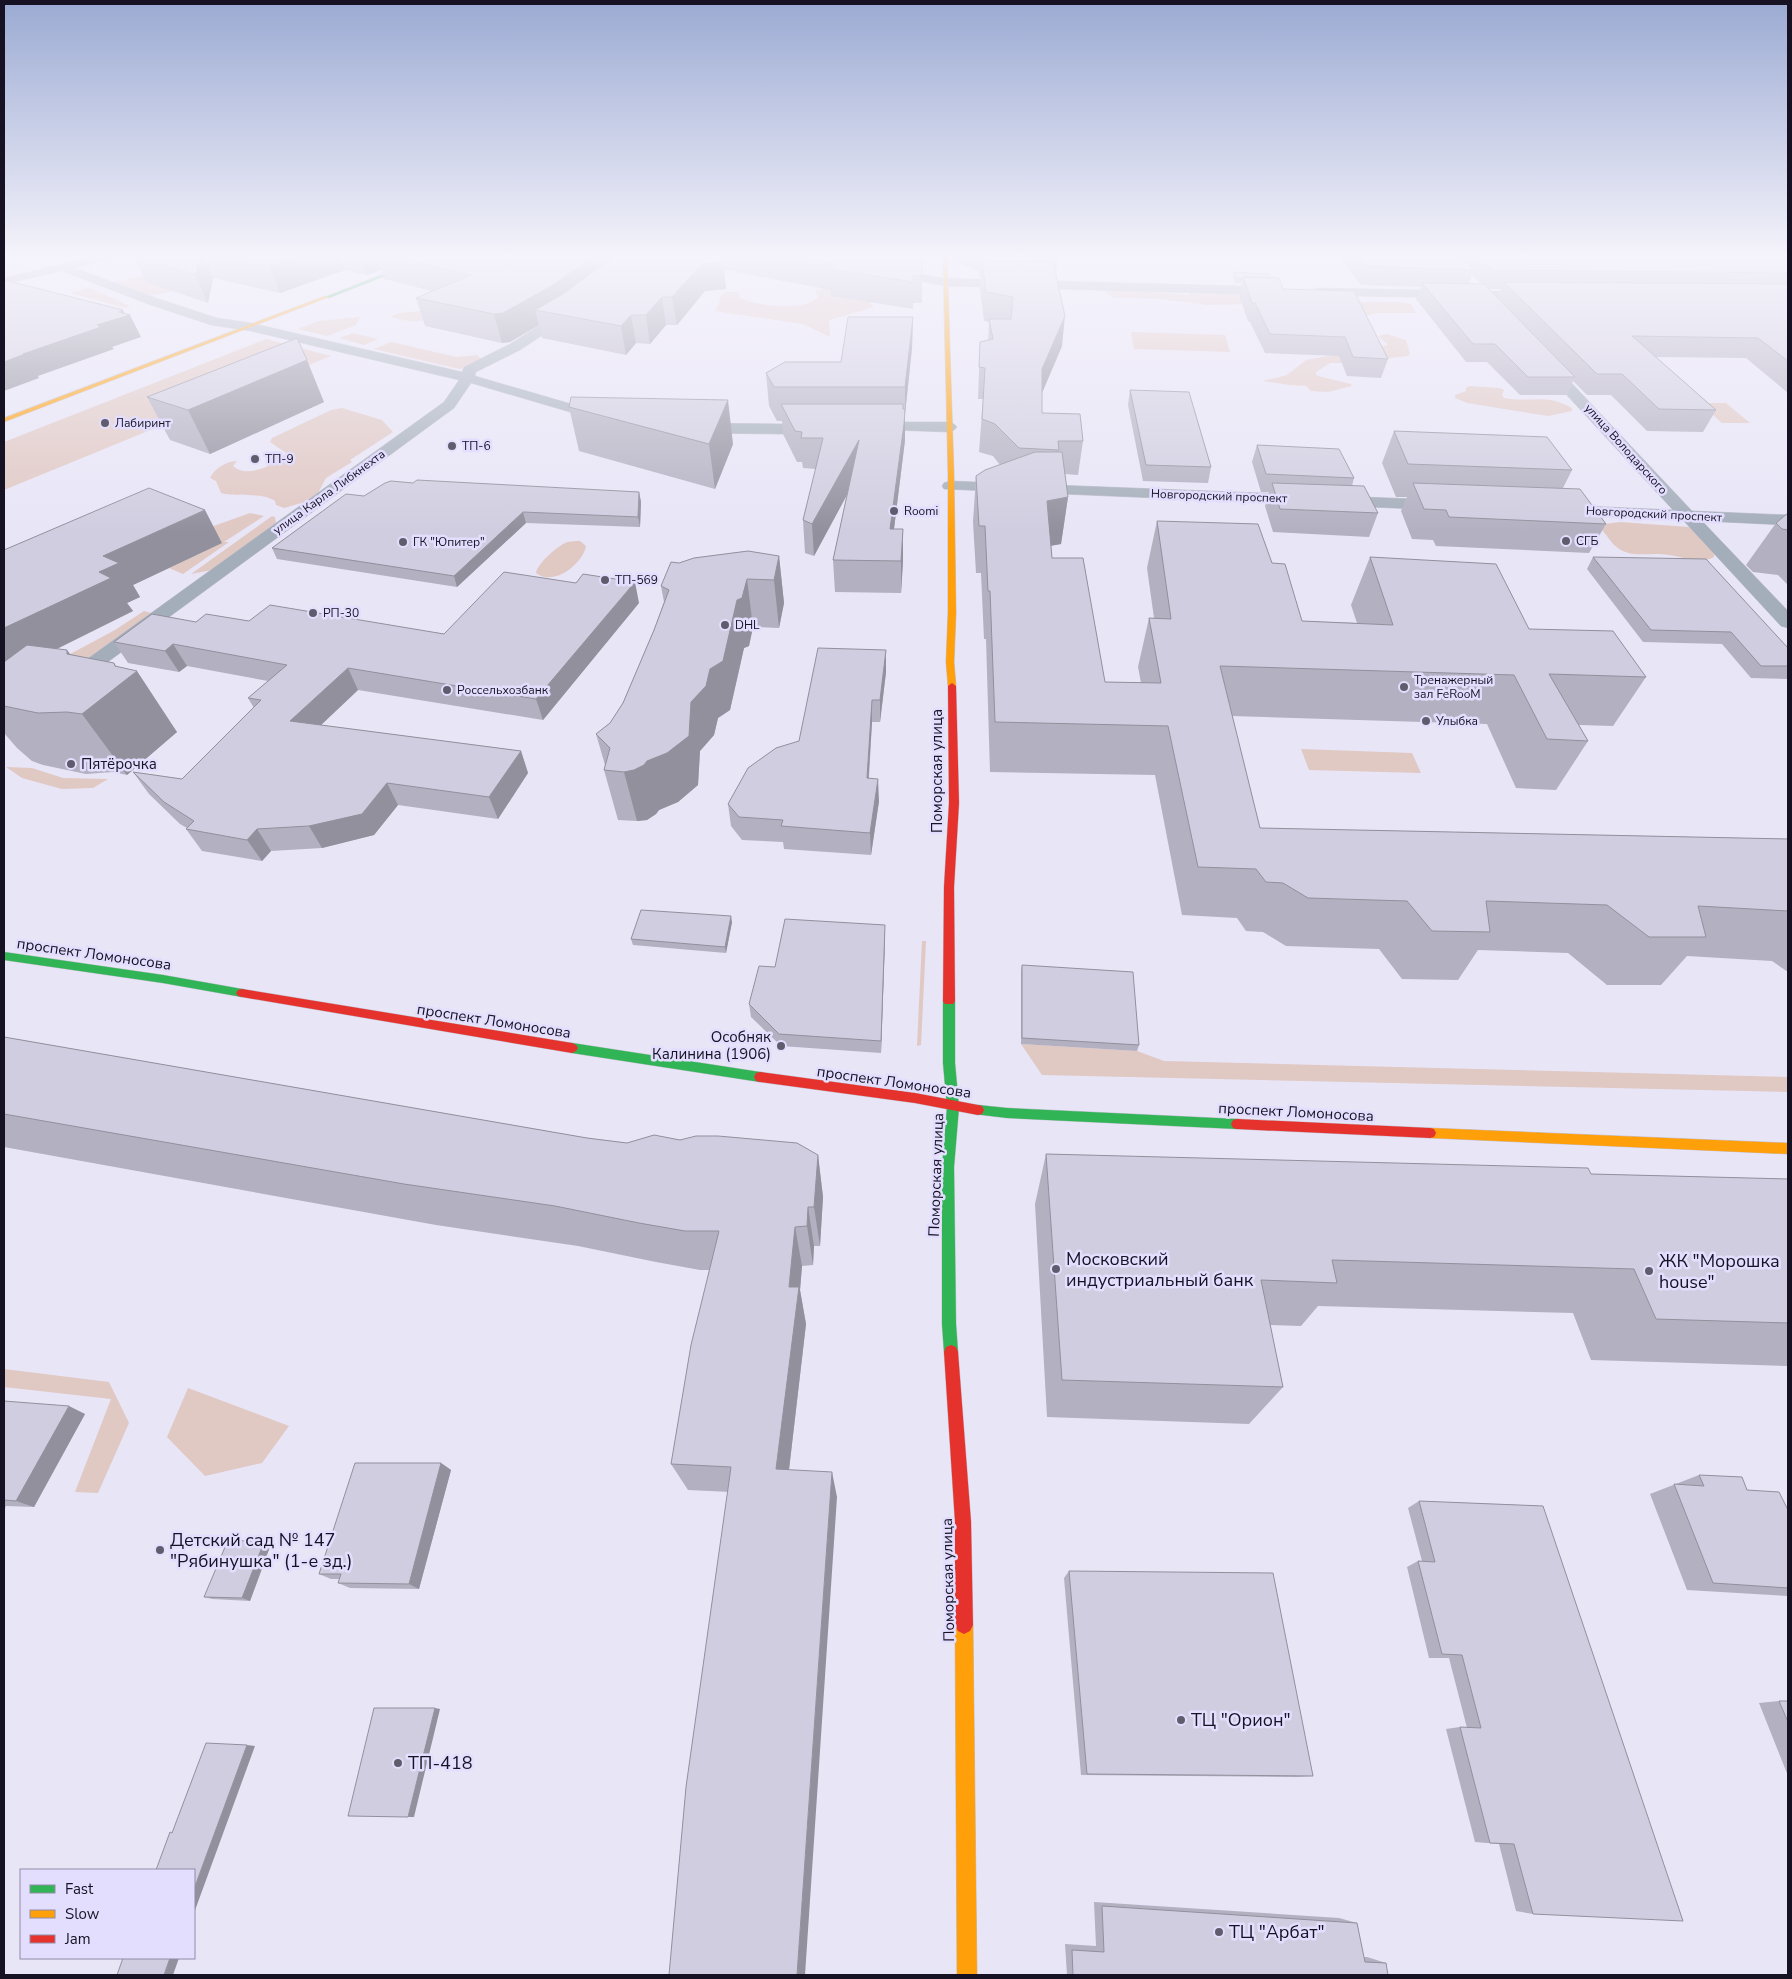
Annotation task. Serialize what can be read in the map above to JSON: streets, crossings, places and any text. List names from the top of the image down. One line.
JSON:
{"streets":{"street":["улица Володарского","улица Карла Либкнехта","Новгородский проспект","Поморская улица","проспект Ломоносова"]},"crossings":[["улица Володарского","Новгородский проспект"],["Новгородский проспект","Поморская улица"],["Поморская улица","проспект Ломоносова"]],"places":["Лабиринт","ТП-6","ТП-9","Roomi","СГБ","ГК \"Юпитер\"","ТП-569","РП-30","DHL","Тренажерный зал FeRooM","Россельхозбанк","Улыбка","Пятёрочка","Особняк Калинина (1906)","Московский индустриальный банк","ЖК \"Морошка house\"","Детский сад № 147 \"Рябинушка\" (1-е зд.)","ТЦ \"Орион\"","ТП-418","ТЦ \"Арбат\""],"legend":["Fast","Slow","Jam"]}
